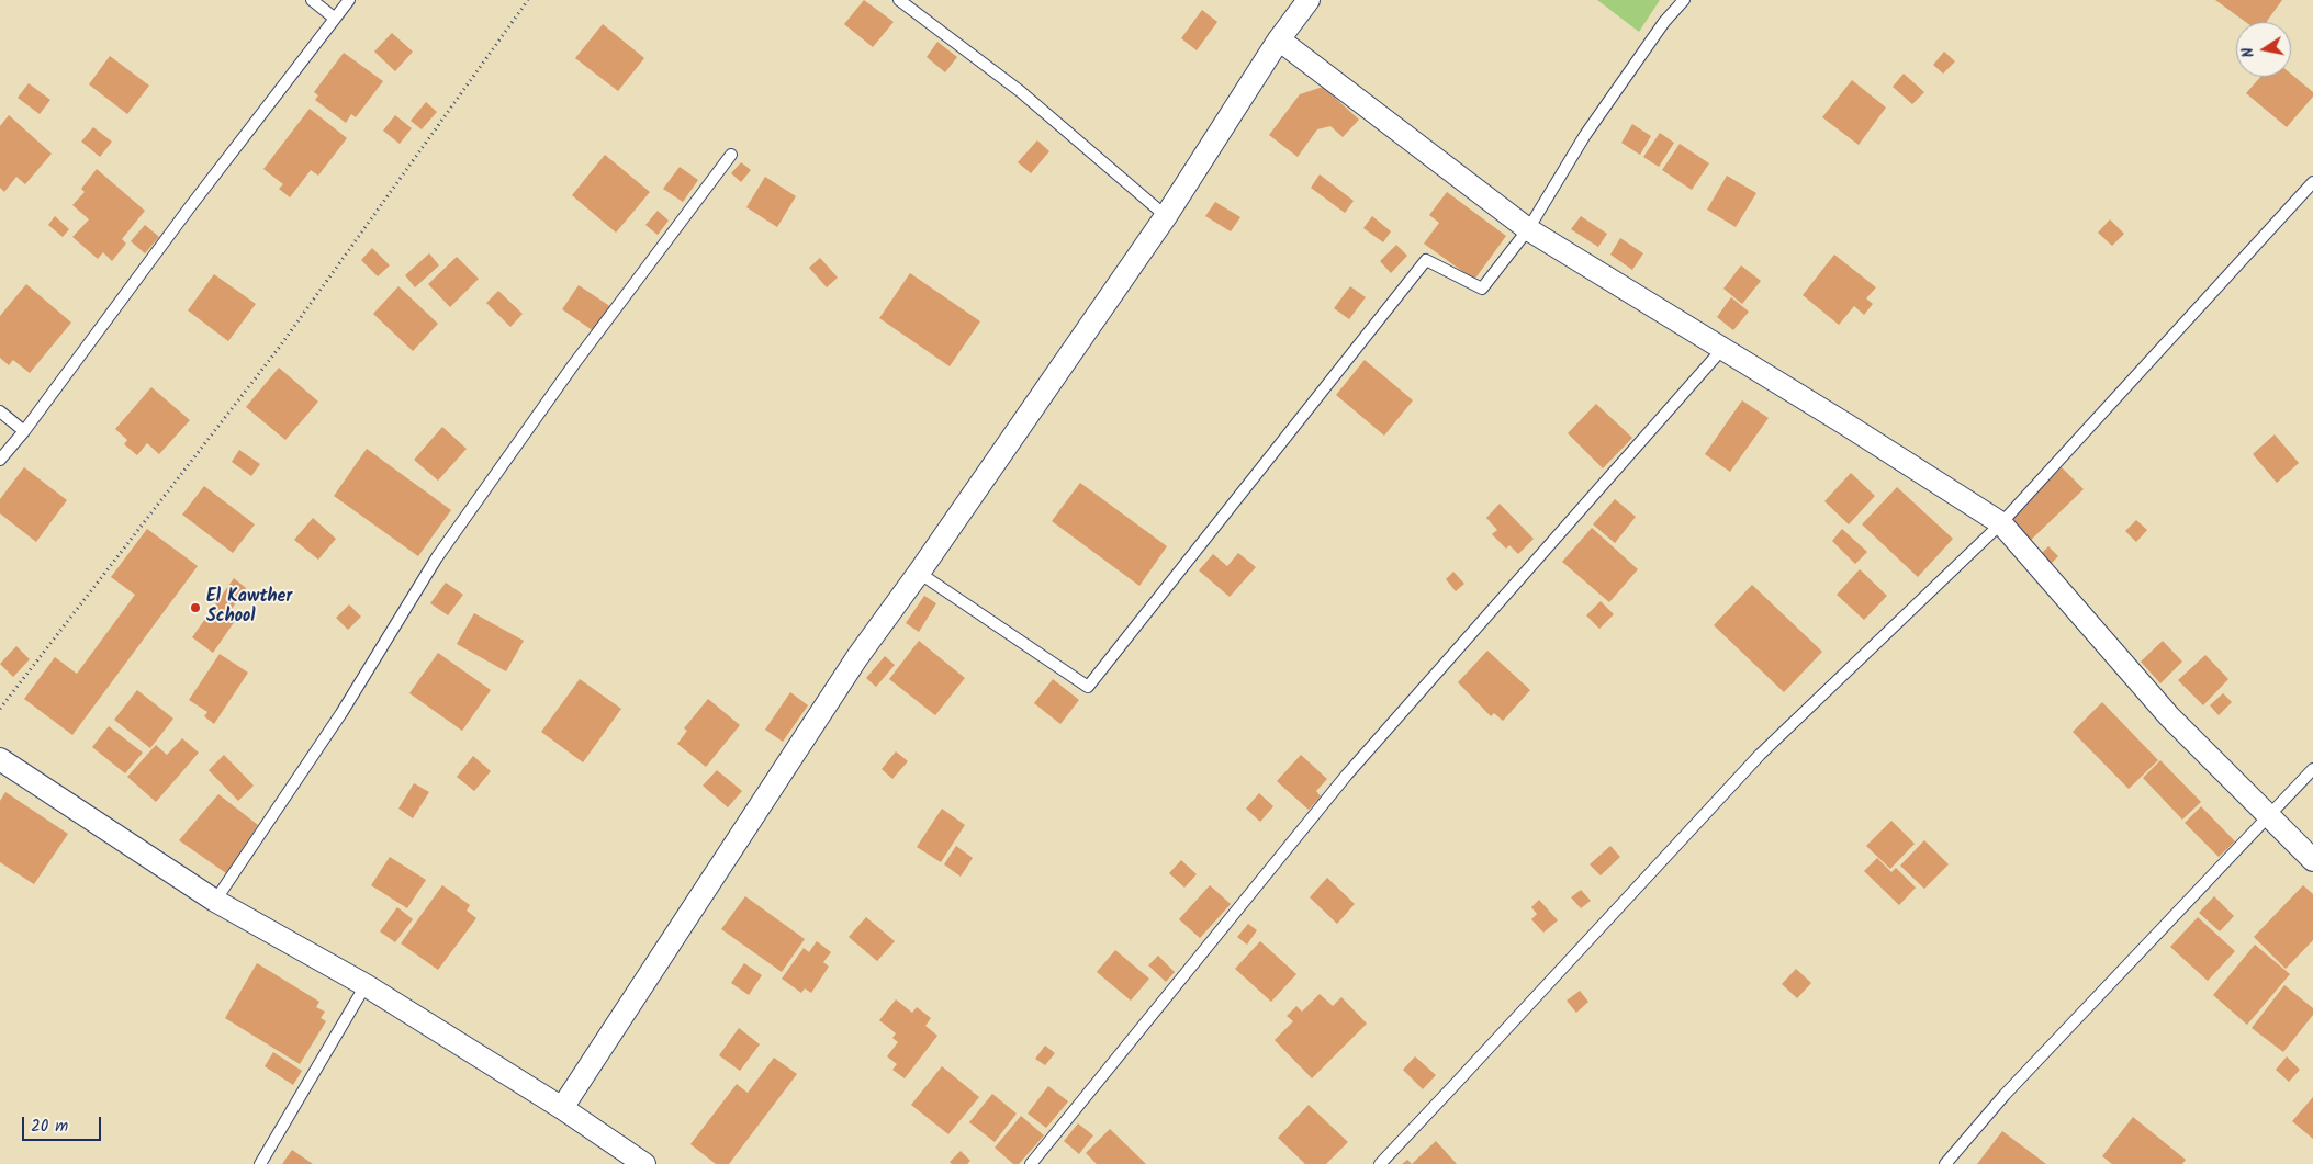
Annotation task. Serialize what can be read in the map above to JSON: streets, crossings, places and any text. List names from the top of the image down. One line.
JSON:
{"places":["El Kawther School"],"scale_bar":"20 m","north":"left"}
